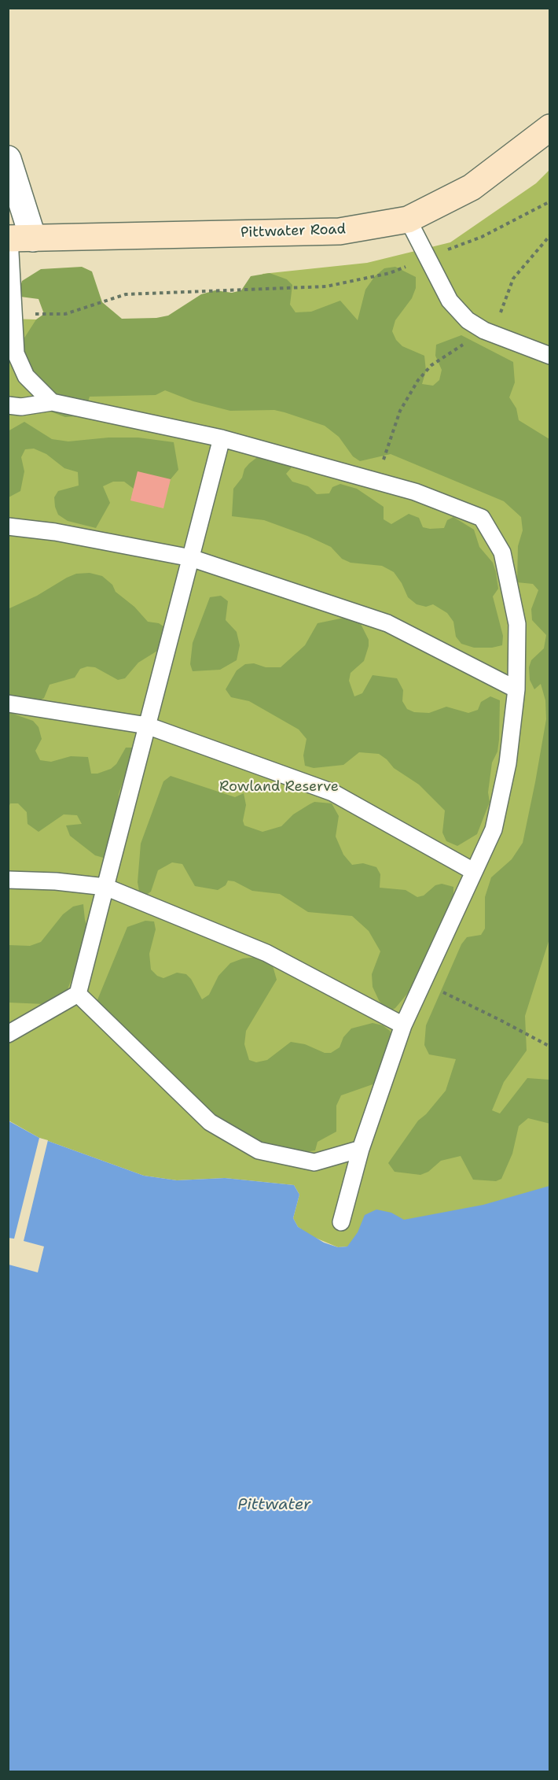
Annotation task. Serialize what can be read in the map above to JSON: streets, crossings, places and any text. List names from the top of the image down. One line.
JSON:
{"streets":{"main road":["Pittwater Road"]},"water":["Pittwater"],"parks":["Rowland Reserve"]}
